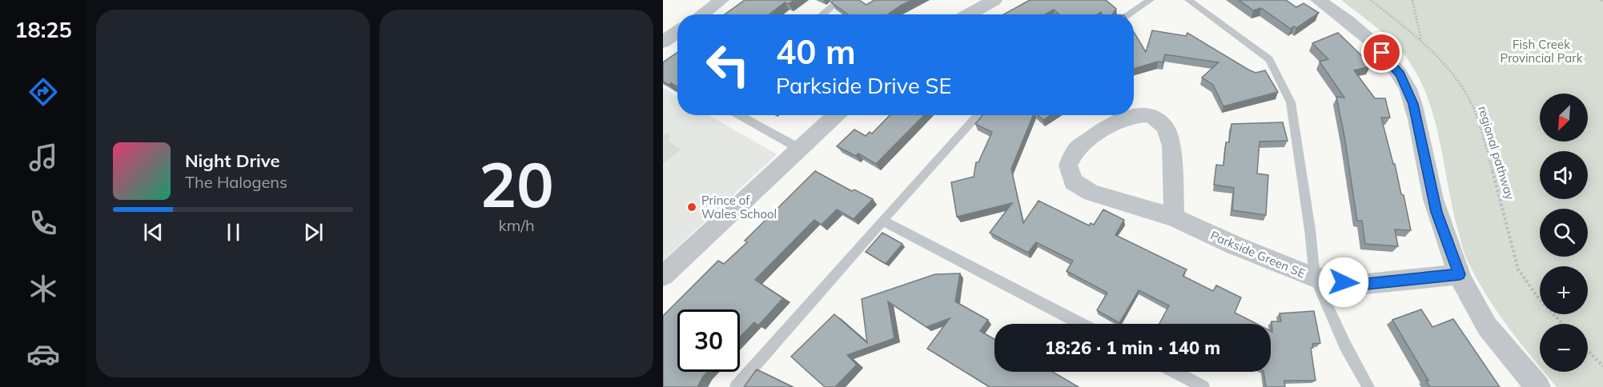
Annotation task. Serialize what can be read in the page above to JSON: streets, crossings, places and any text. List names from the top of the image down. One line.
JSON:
{"streets":{"street":["Parkside Green SE"],"path":["regional pathway"]},"parks":["Fish Creek Provincial Park"],"places":["Prince of Wales School"],"north":"bottom left","page":{"tabs":"18:25","tile":["20","km/h"],"turn":["40 m","Parkside Drive SE"],"map_buttons":["+","−"],"song":["Night Drive","The Halogens"],"limit":"30","trip":"18:26 · 1 min · 140 m"}}
